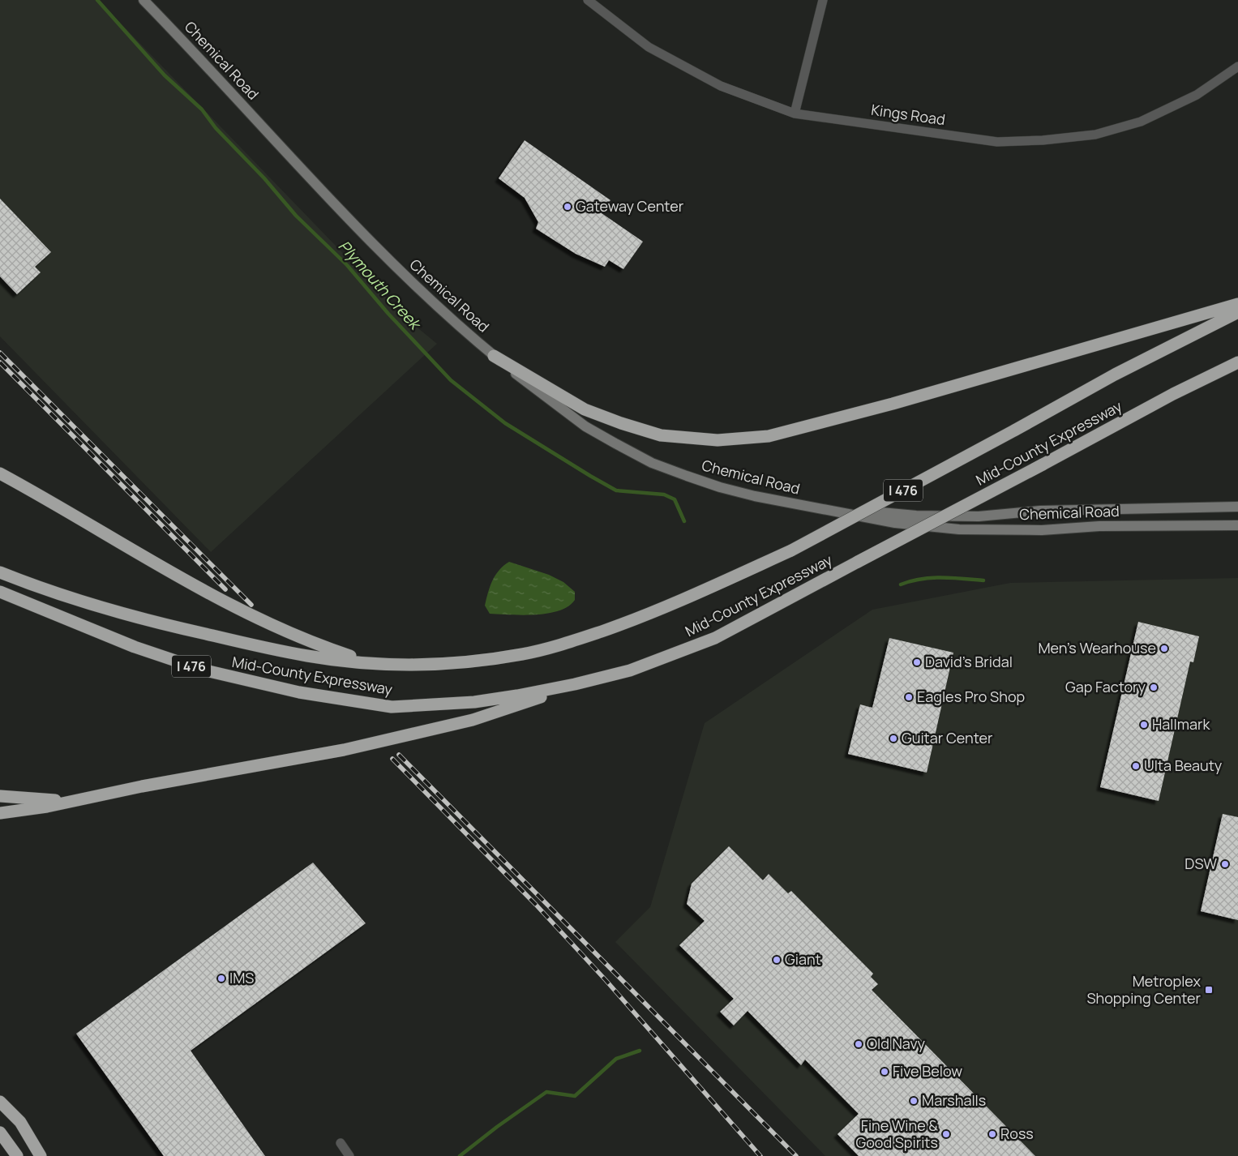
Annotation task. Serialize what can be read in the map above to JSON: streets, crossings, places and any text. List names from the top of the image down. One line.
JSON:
{"streets":{"highway":["Mid-County Expressway","I 476"],"main road":["Chemical Road"],"street":["Kings Road"]},"water":["Plymouth Creek"],"places":{"other":["Gateway Center","Men's Wearhouse","David's Bridal","Gap Factory","Eagles Pro Shop","Hallmark","Guitar Center","Ulta Beauty","DSW","Giant","IMS","Old Navy","Five Below","Marshalls","Fine Wine & Good Spirits","Ross"],"transit":["Metroplex Shopping Center"]}}
